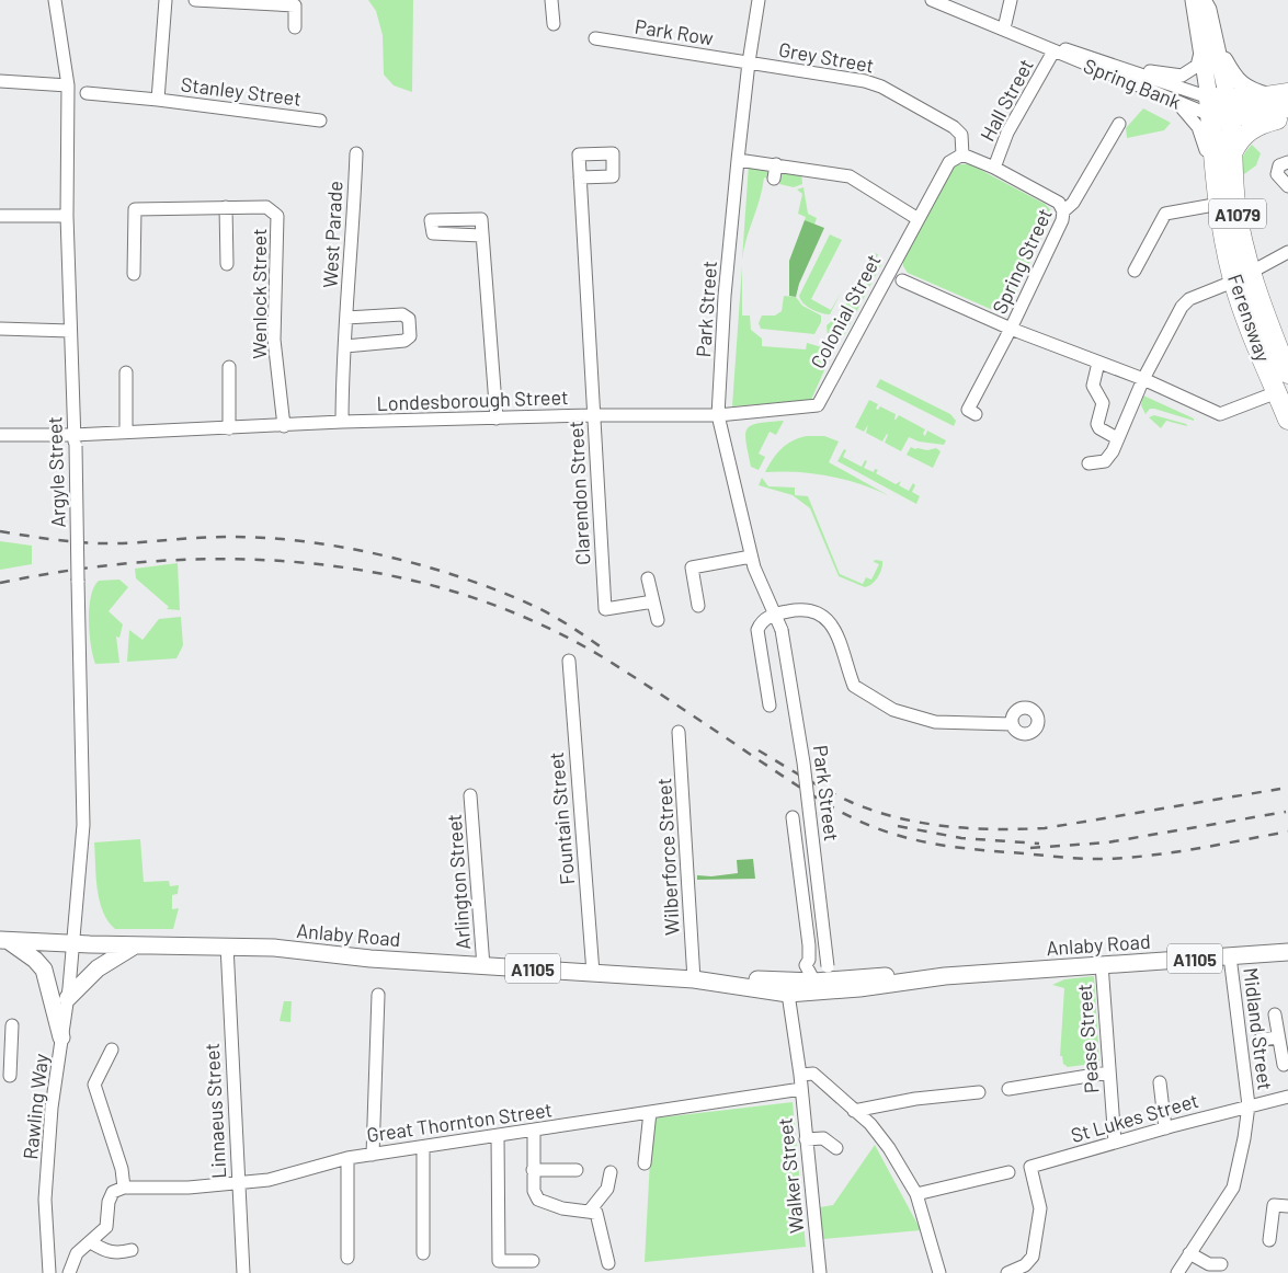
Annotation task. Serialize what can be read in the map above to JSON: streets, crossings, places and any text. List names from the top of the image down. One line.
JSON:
{"streets":{"highway":["A1079","Ferensway"],"main road":["Anlaby Road","A1105"],"street":["Park Row","Grey Street","Spring Bank","Stanley Street","Hall Street","West Parade","Spring Street","Wenlock Street","Park Street","Colonial Street","Londesborough Street","Argyle Street","Clarendon Street","Fountain Street","Wilberforce Street","Arlington Street","Midland Street","Pease Street","Rawling Way","Linnaeus Street","St Lukes Street","Great Thornton Street","Walker Street"]},"crossings":[["Park Row","Grey Street"],["Park Row","Park Street"],["Grey Street","Park Street"],["Grey Street","Colonial Street"],["Spring Bank","Hall Street"],["Spring Bank","Ferensway"],["West Parade","Londesborough Street"],["Wenlock Street","Londesborough Street"],["Park Street","Colonial Street"],["Park Street","Londesborough Street"],["Park Street","Anlaby Road"],["Colonial Street","Londesborough Street"],["Londesborough Street","Argyle Street"],["Londesborough Street","Clarendon Street"],["Argyle Street","Anlaby Road"],["Argyle Street","Rawling Way"],["Fountain Street","Anlaby Road"],["Wilberforce Street","Anlaby Road"],["Arlington Street","Anlaby Road"],["Anlaby Road","Midland Street"],["Anlaby Road","Pease Street"],["Anlaby Road","Rawling Way"],["Anlaby Road","Linnaeus Street"],["Anlaby Road","Walker Street"],["Midland Street","St Lukes Street"],["Pease Street","St Lukes Street"],["Linnaeus Street","Great Thornton Street"],["Great Thornton Street","Walker Street"]]}
